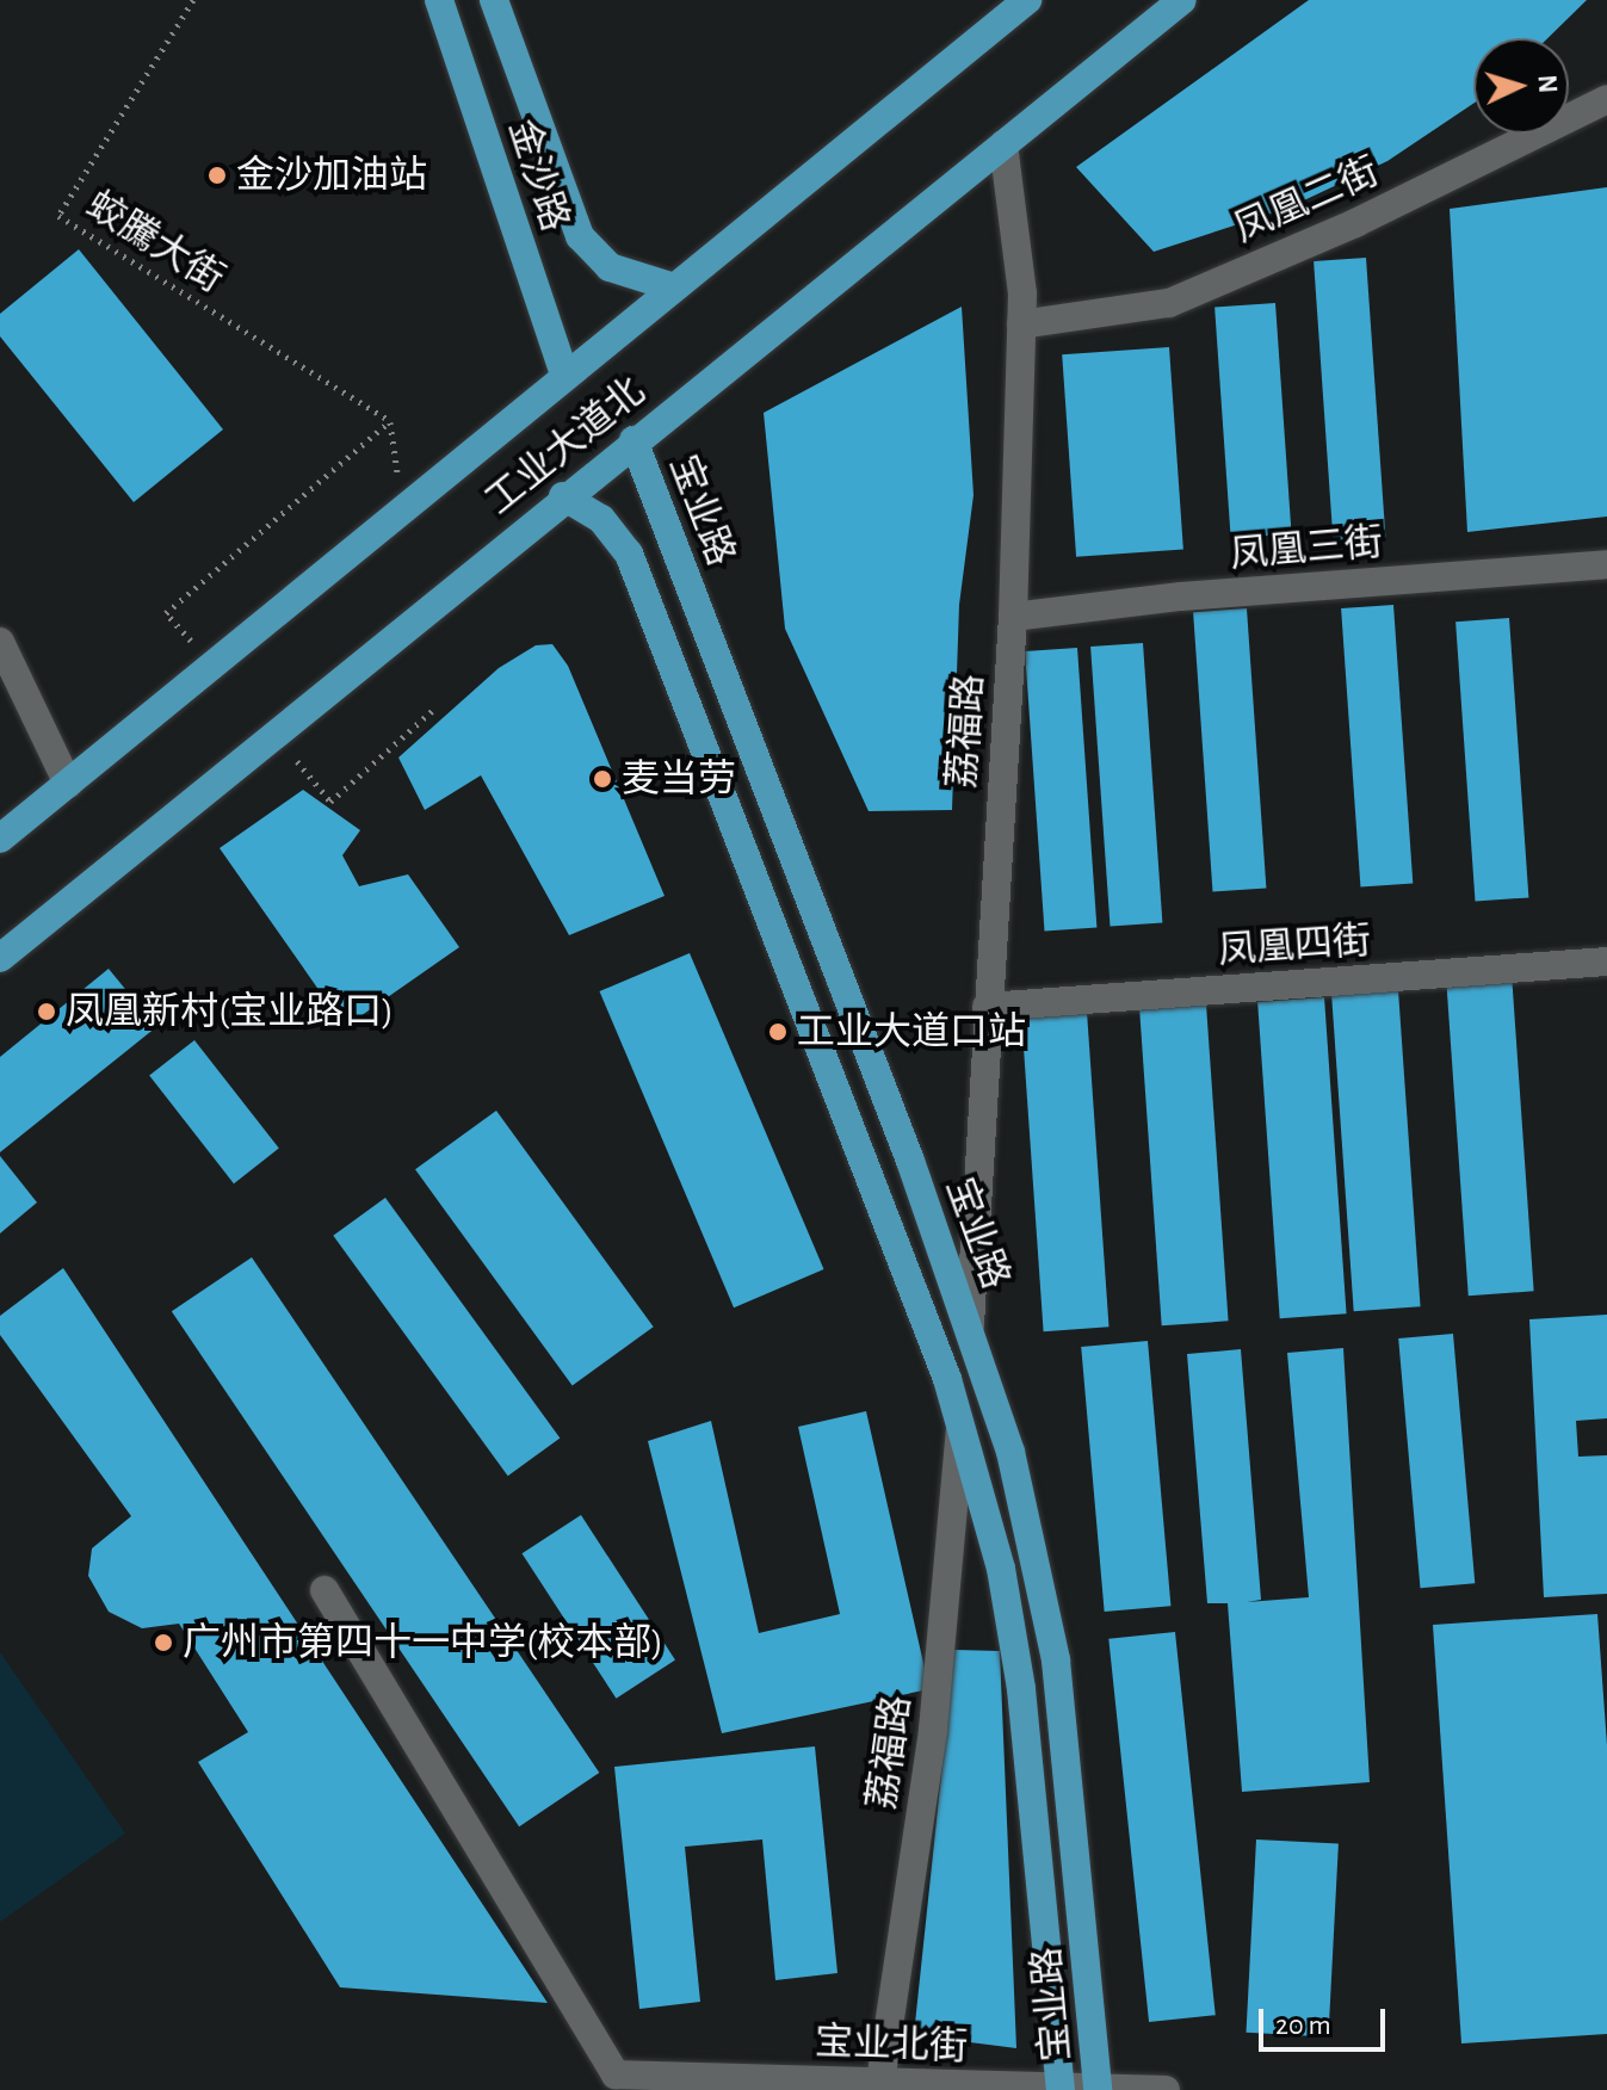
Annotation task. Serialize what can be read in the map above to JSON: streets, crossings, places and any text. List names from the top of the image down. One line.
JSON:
{"streets":{"main road":["金沙路","工业大道北","宝业路"],"street":["凤凰二街","凤凰三街","荔福路","凤凰四街","宝业北街"],"path":["蛟騰大街"]},"crossings":[["金沙路","工业大道北"],["凤凰二街","荔福路"],["工业大道北","宝业路"],["工业大道北","荔福路"],["宝业路","荔福路"],["宝业路","宝业北街"],["凤凰三街","荔福路"],["荔福路","凤凰四街"],["荔福路","宝业北街"]],"places":["金沙加油站","麦当劳","凤凰新村(宝业路口)","工业大道口站","广州市第四十一中学(校本部)"],"scale_bar":"20 m","north":"right"}
